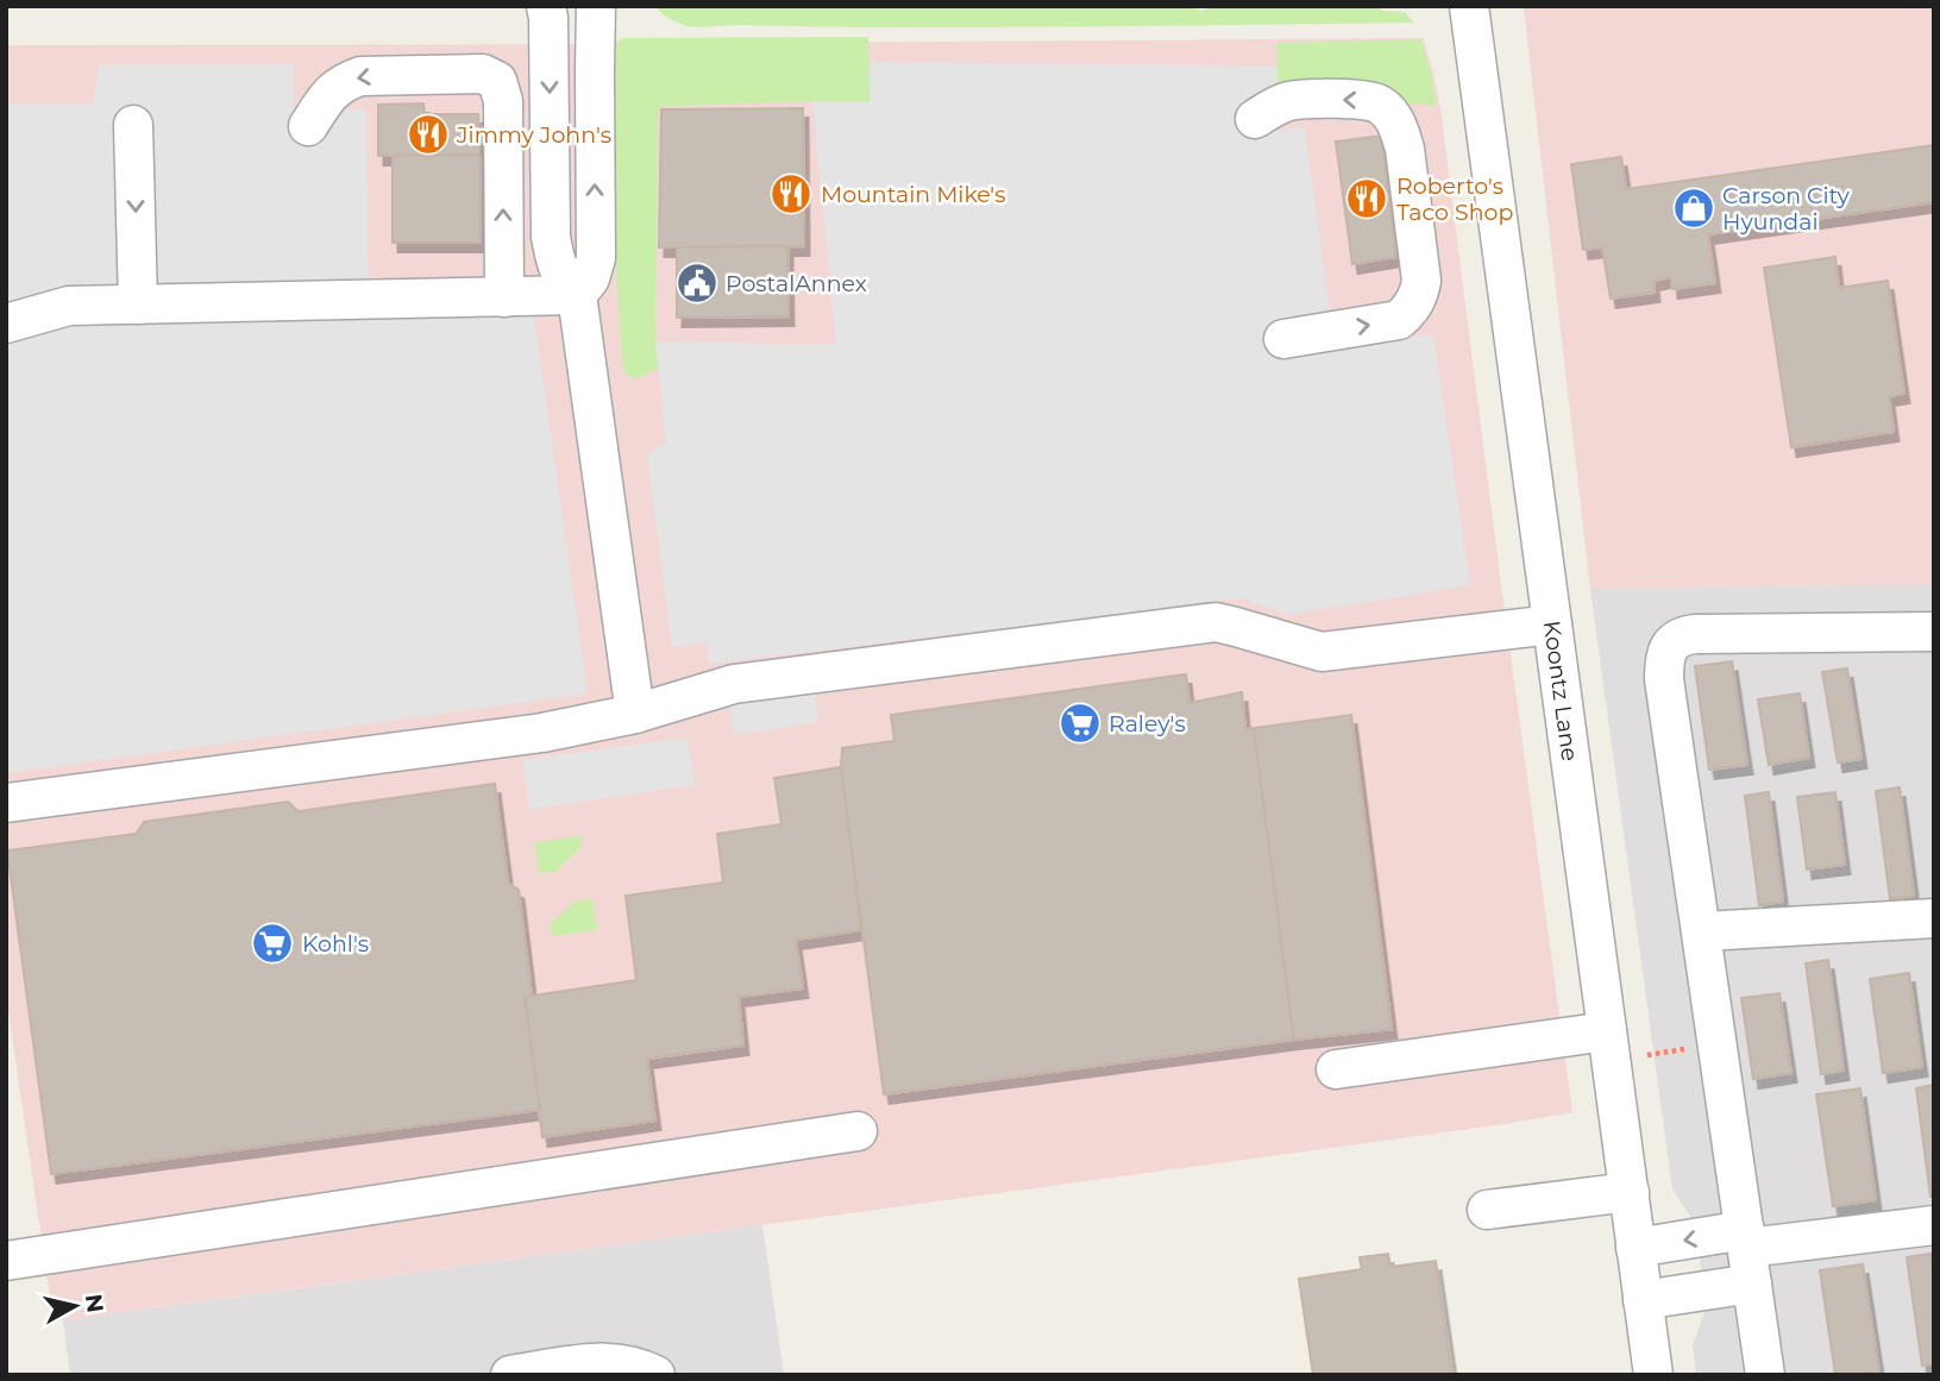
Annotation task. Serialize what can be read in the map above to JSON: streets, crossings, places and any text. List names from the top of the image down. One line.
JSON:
{"streets":{"street":["Koontz Lane"]},"places":{"restaurant":["Jimmy John's","Mountain Mike's","Roberto's Taco Shop"],"shop":["Carson City Hyundai"],"public building":["PostalAnnex"],"supermarket":["Raley's","Kohl's"]},"north":"right"}
